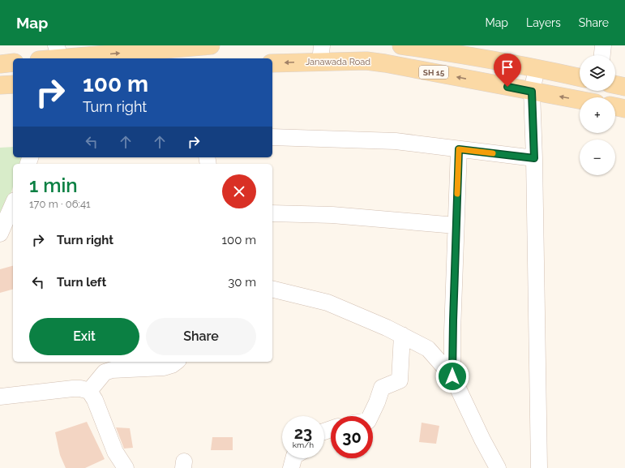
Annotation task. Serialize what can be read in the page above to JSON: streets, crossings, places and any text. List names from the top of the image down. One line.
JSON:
{"streets":{"main road":["Janawada Road","SH 15"]},"page":{"header":"Map","nav":["Map","Layers","Share"],"map_buttons":["+","−"],"turn":["100 m","Turn right"],"heading":["1 min","170 m · 06:41"],"list":[{"name":"Turn right","value":"100 m"},{"name":"Turn left","value":"30 m"}],"buttons":["Exit","Share"],"speed":"23 km/h","limit":"30"}}
